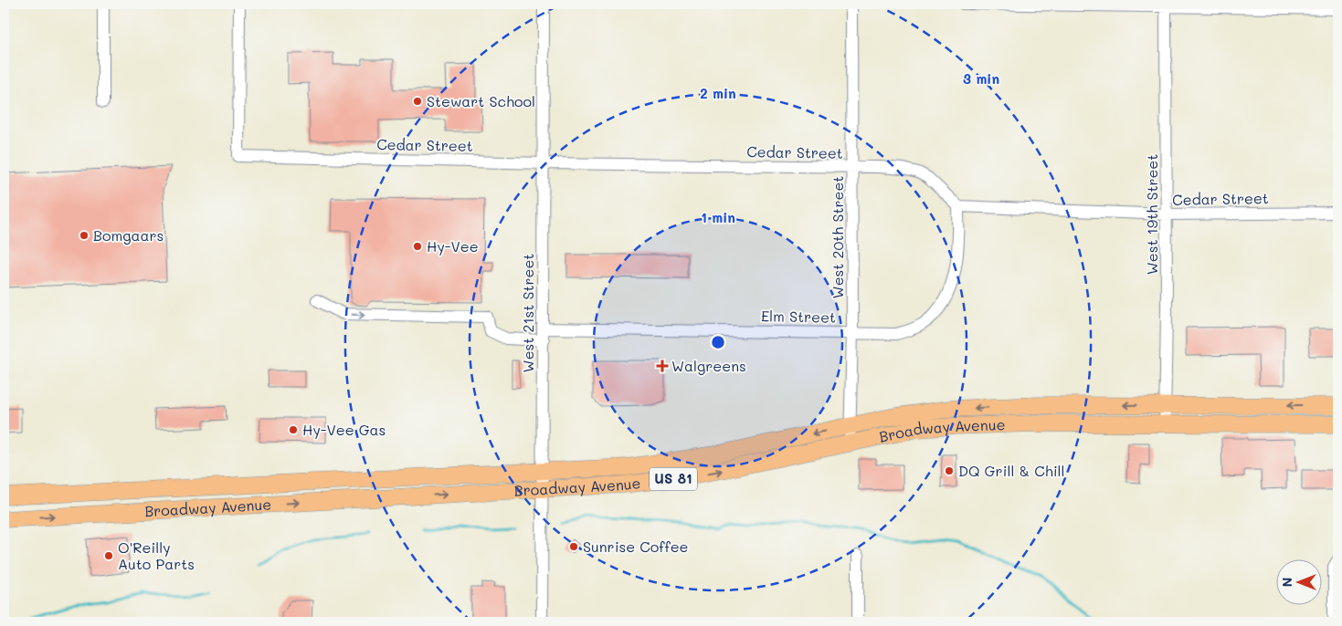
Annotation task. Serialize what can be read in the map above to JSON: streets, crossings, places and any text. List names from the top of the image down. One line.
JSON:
{"streets":{"highway":["Broadway Avenue","US 81"],"street":["Cedar Street","West 19th Street","West 20th Street","West 21st Street","Elm Street"]},"crossings":[["Cedar Street","West 19th Street"],["Cedar Street","West 20th Street"],["Cedar Street","West 21st Street"],["Cedar Street","Elm Street"],["West 19th Street","Broadway Avenue"],["West 20th Street","Elm Street"],["West 20th Street","Broadway Avenue"],["West 21st Street","Elm Street"],["West 21st Street","Broadway Avenue"]],"places":{"other":["Stewart School","Bomgaars","Hy-Vee","Hy-Vee Gas","DQ Grill & Chill","Sunrise Coffee","O'Reilly Auto Parts"],"health":["Walgreens"]},"north":"left","rings":["3 min","2 min","1 min"]}
